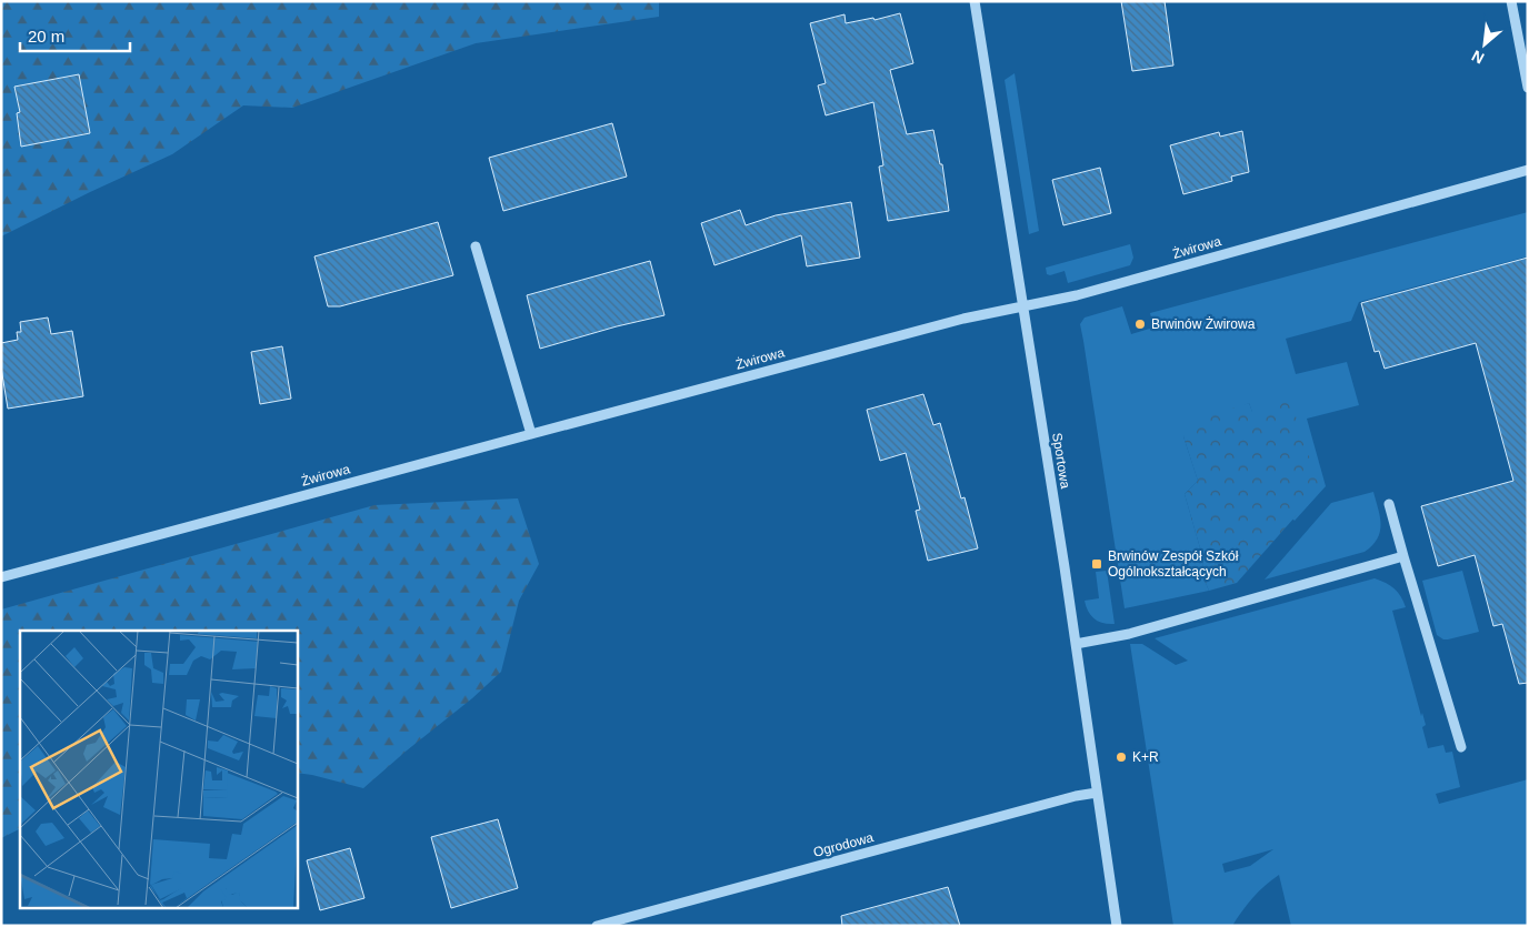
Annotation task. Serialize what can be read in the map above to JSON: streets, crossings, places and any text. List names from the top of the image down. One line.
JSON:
{"streets":{"street":["Żwirowa","Sportowa","Ogrodowa"]},"crossings":[["Żwirowa","Sportowa"],["Sportowa","Ogrodowa"]],"places":{"other":["Brwinów Żwirowa","K+R"],"transit":["Brwinów Zespół Szkół Ogólnokształcących"]},"scale_bar":"20 m","north":"bottom left"}
